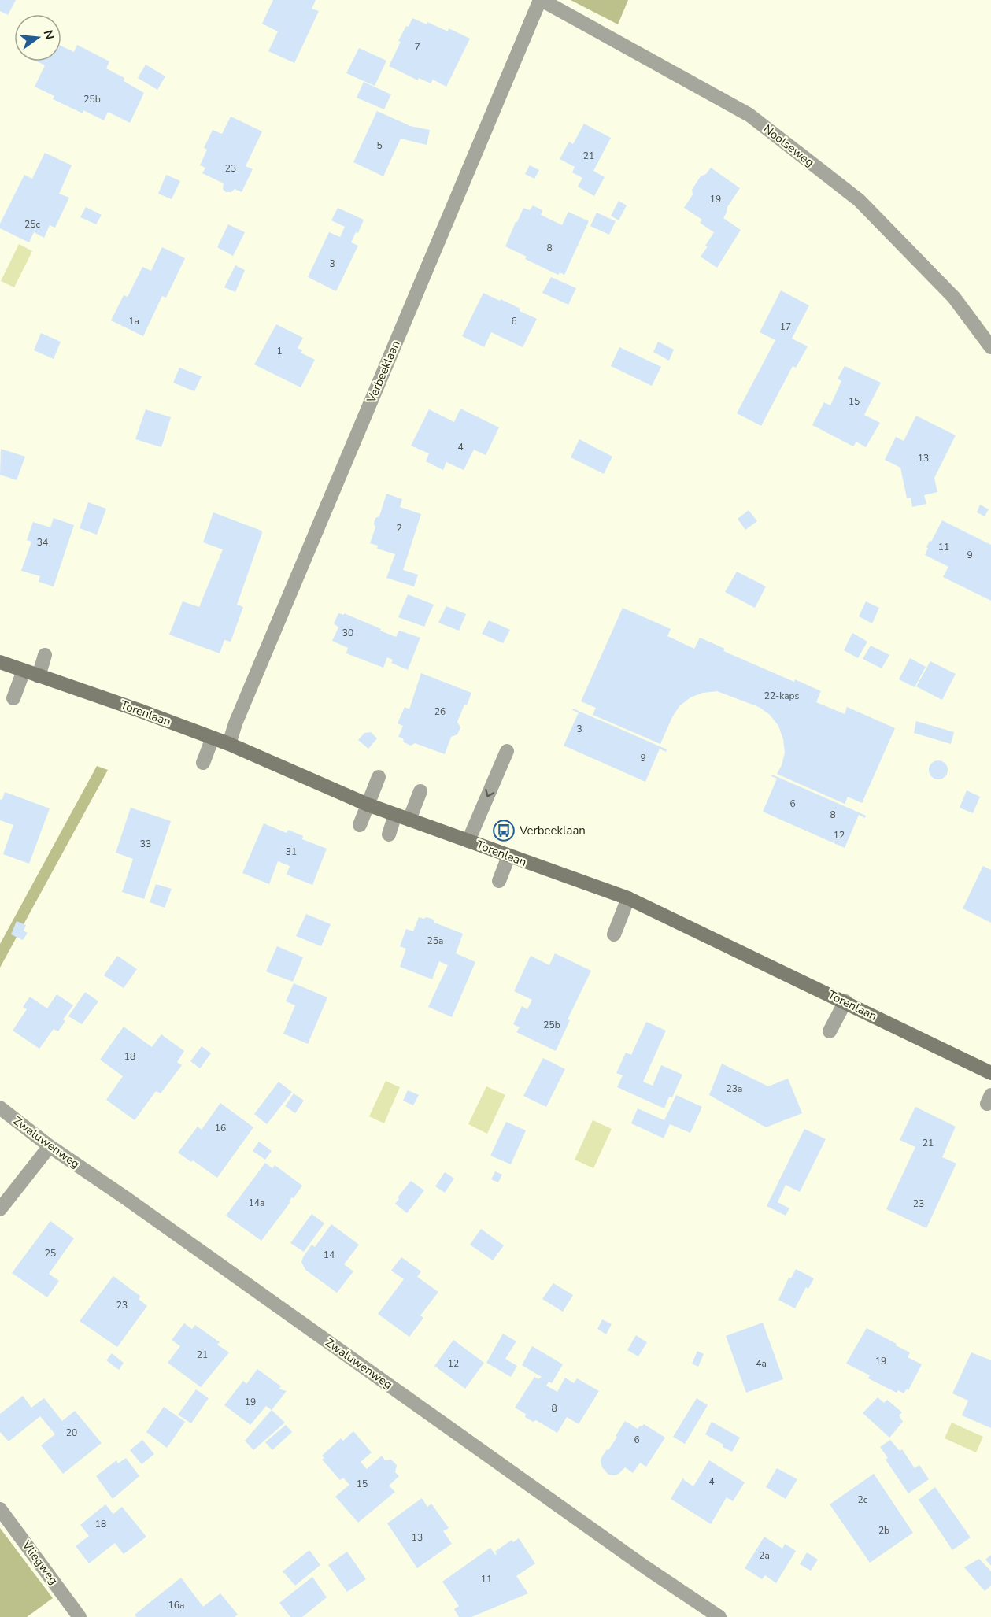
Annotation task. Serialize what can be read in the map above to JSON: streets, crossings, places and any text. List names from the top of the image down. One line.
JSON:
{"streets":{"main road":["Torenlaan"],"street":["Noolseweg","Verbeeklaan","Zwaluwenweg","Vliegweg"]},"crossings":[["Noolseweg","Verbeeklaan"],["Verbeeklaan","Torenlaan"]],"places":{"bus stop":["Verbeeklaan"]},"house_numbers":["7","25b","5","21","23","19","25c","8","3","1a","6","17","1","15","4","13","2","34","11","9","30","22-kaps","26","3","9","6","8","12","33","31","25a","25b","18","23a","16","21","14a","23","25","14","23","21","19","12","4a","19","8","20","6","4","15","2c","18","2b","13","2a","11","16a"],"north":"right"}
